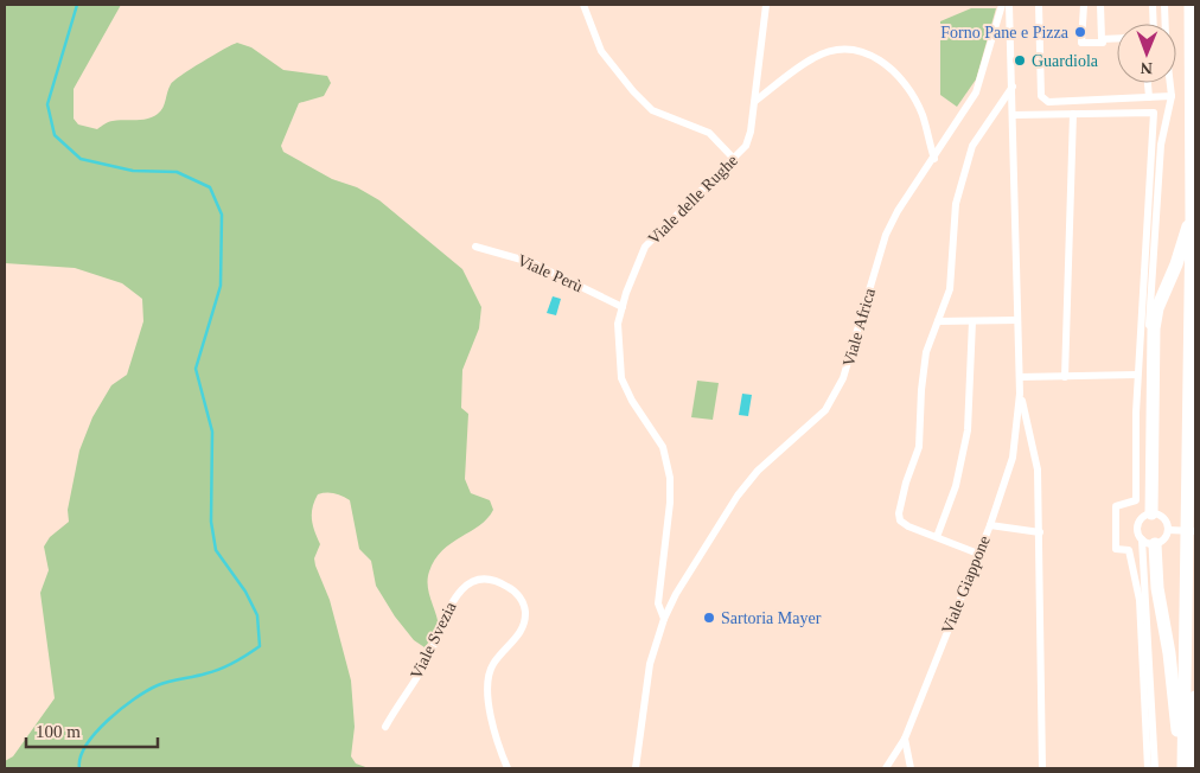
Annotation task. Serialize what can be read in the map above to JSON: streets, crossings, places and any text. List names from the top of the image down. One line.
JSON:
{"streets":{"street":["Viale delle Rughe","Viale Perù","Viale Africa","Viale Giappone","Viale Svezia"]},"crossings":[["Viale delle Rughe","Viale Perù"],["Viale delle Rughe","Viale Africa"]],"places":["Forno Pane e Pizza","Guardiola","Sartoria Mayer"],"scale_bar":"100 m","north":"bottom"}
